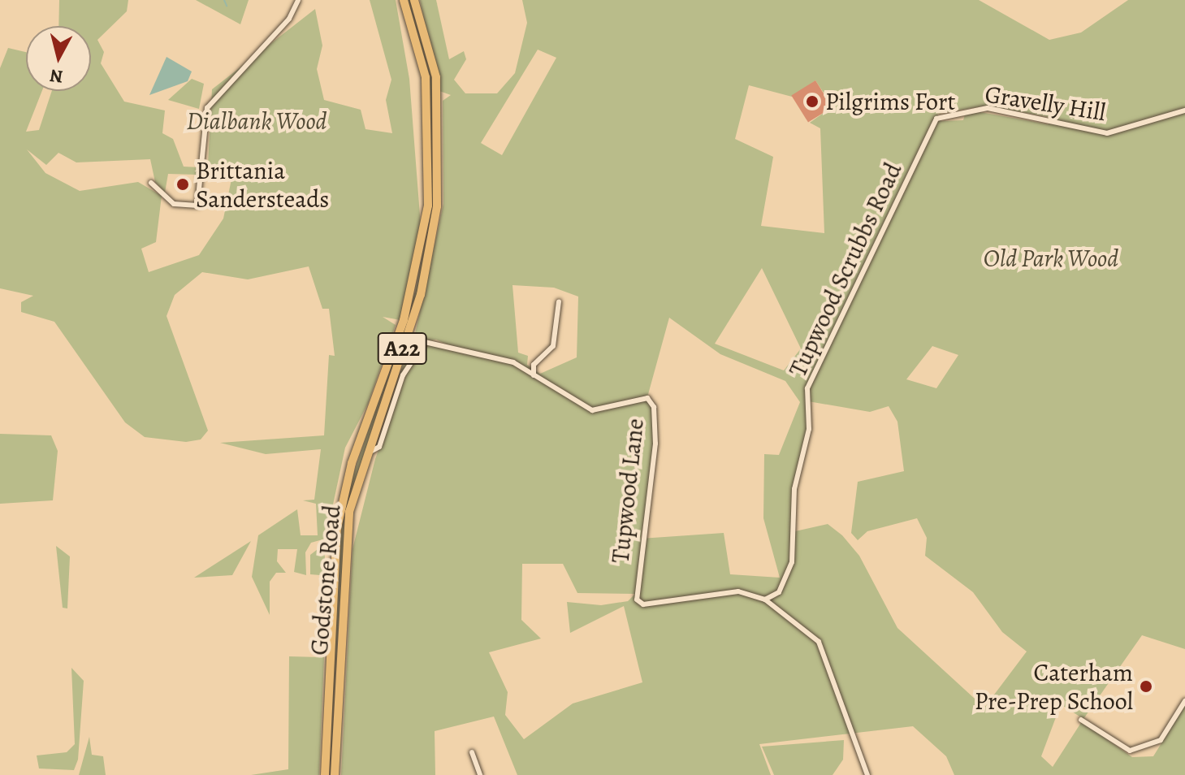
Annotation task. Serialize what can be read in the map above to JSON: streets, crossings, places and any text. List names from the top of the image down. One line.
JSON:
{"streets":{"highway":["A22","Godstone Road"],"street":["Gravelly Hill","Tupwood Scrubbs Road","Tupwood Lane"]},"crossings":[["Gravelly Hill","Tupwood Scrubbs Road"],["Tupwood Lane","Godstone Road"]],"parks":["Dialbank Wood","Old Park Wood"],"places":["Pilgrims Fort","Brittania Sandersteads","Caterham Pre-Prep School"],"north":"bottom"}
